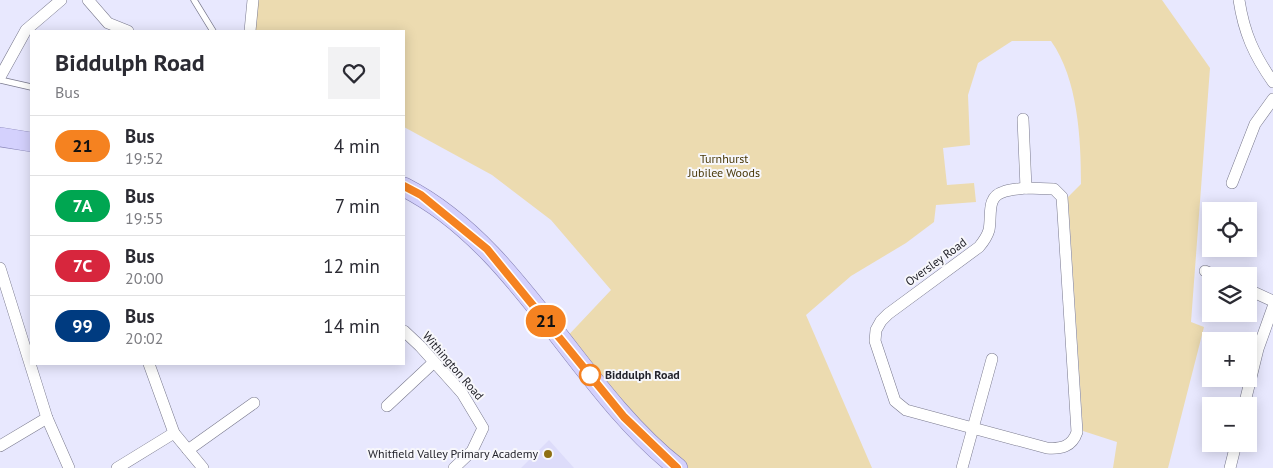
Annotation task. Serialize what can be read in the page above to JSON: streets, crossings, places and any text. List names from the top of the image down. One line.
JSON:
{"streets":{"street":["Oversley Road","Withington Road"]},"parks":["Turnhurst Jubilee Woods"],"places":["Biddulph Road","Whitfield Valley Primary Academy"],"lines":["bus line 21"],"page":{"on_map":"21","heading":["Biddulph Road","Bus"],"list":[{"mark":"21","name":"Bus","note":"19:52","value":"4 min"},{"mark":"7A","name":"Bus","note":"19:55","value":"7 min"},{"mark":"7C","name":"Bus","note":"20:00","value":"12 min"},{"mark":"99","name":"Bus","note":"20:02","value":"14 min"}],"map_buttons":["+","−"]}}
